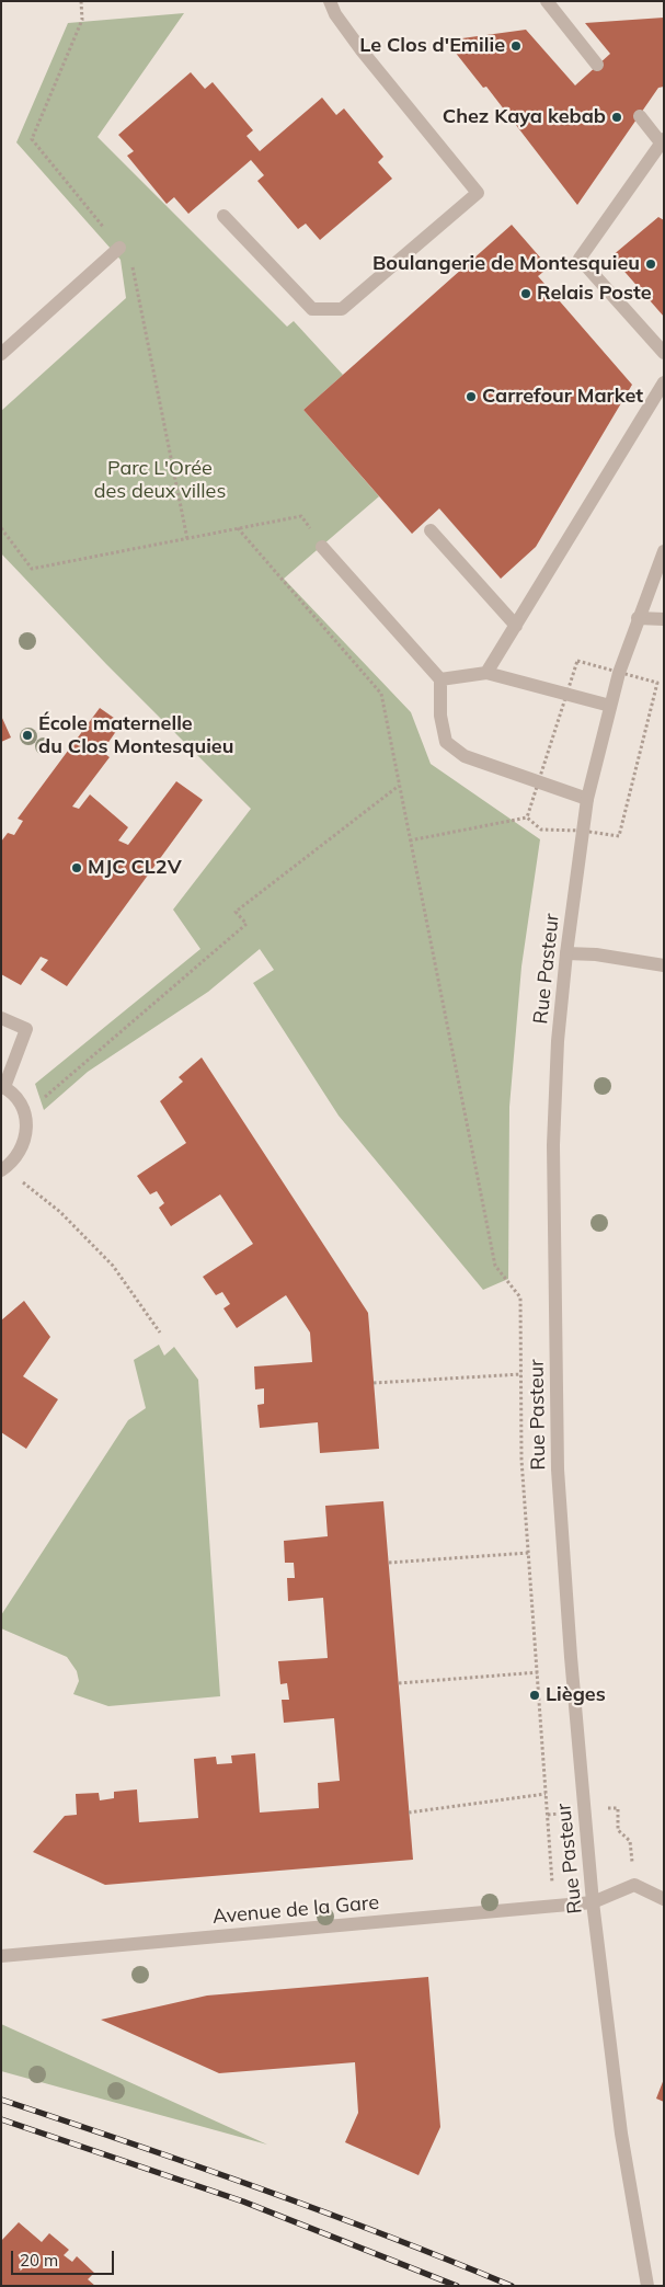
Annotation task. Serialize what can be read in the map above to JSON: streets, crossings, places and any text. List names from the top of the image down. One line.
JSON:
{"streets":{"street":["Rue Pasteur","Avenue de la Gare"]},"crossings":[["Rue Pasteur","Avenue de la Gare"]],"parks":["Parc L'Orée des deux villes"],"places":["Le Clos d'Emilie","Chez Kaya kebab","Boulangerie de Montesquieu","Relais Poste","Carrefour Market","École maternelle du Clos Montesquieu","MJC CL2V","Lièges"],"scale_bar":"20 m"}
